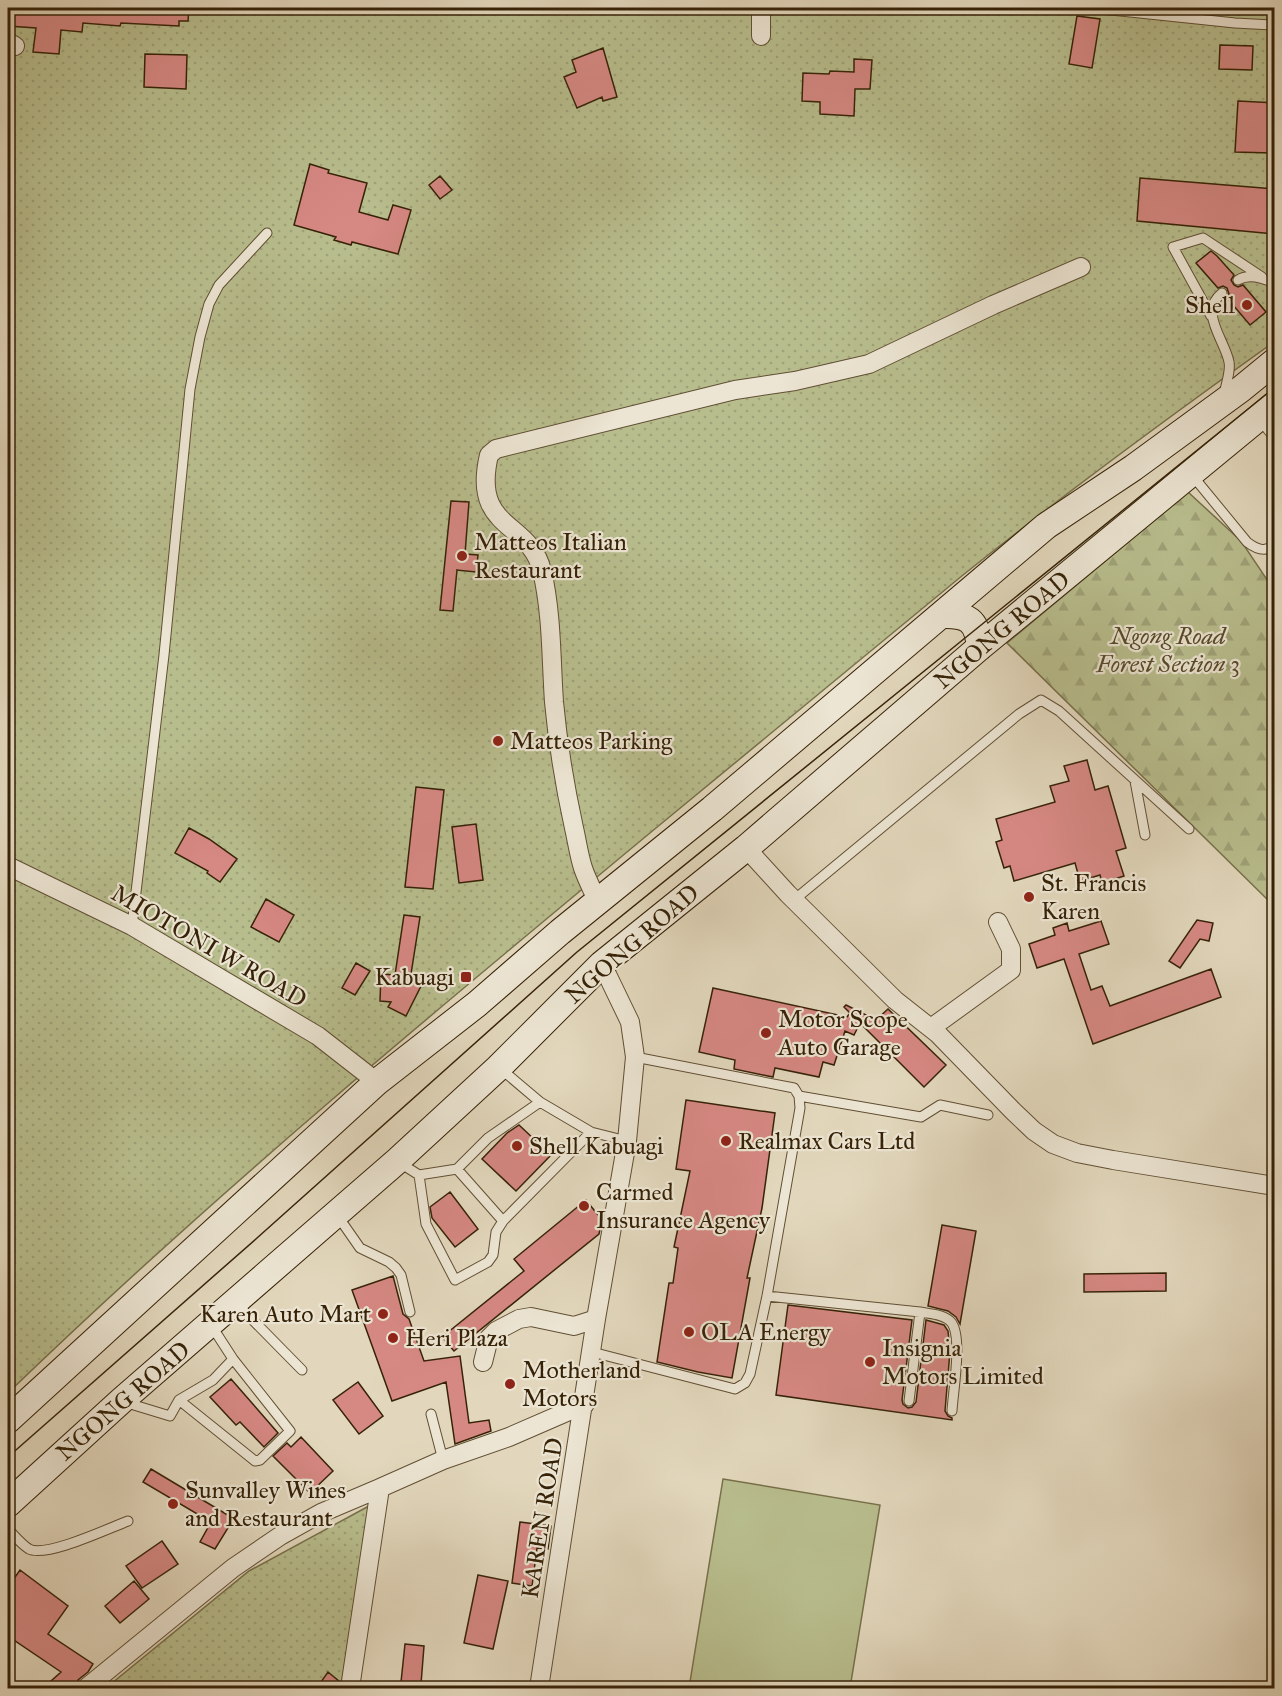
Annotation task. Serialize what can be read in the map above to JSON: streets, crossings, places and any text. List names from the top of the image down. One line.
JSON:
{"streets":{"main road":["NGONG ROAD"],"street":["MIOTONI W ROAD","KAREN ROAD"]},"crossings":[["NGONG ROAD","KAREN ROAD"]],"parks":["Ngong Road Forest Section 3"],"places":{"other":["Shell","Matteos Italian Restaurant","Matteos Parking","St. Francis Karen","Motor Scope Auto Garage","Realmax Cars Ltd","Shell Kabuagi","Carmed Insurance Agency","Karen Auto Mart","OLA Energy","Heri Plaza","Insignia Motors Limited","Motherland Motors","Sunvalley Wines and Restaurant"],"transit":["Kabuagi"]}}
